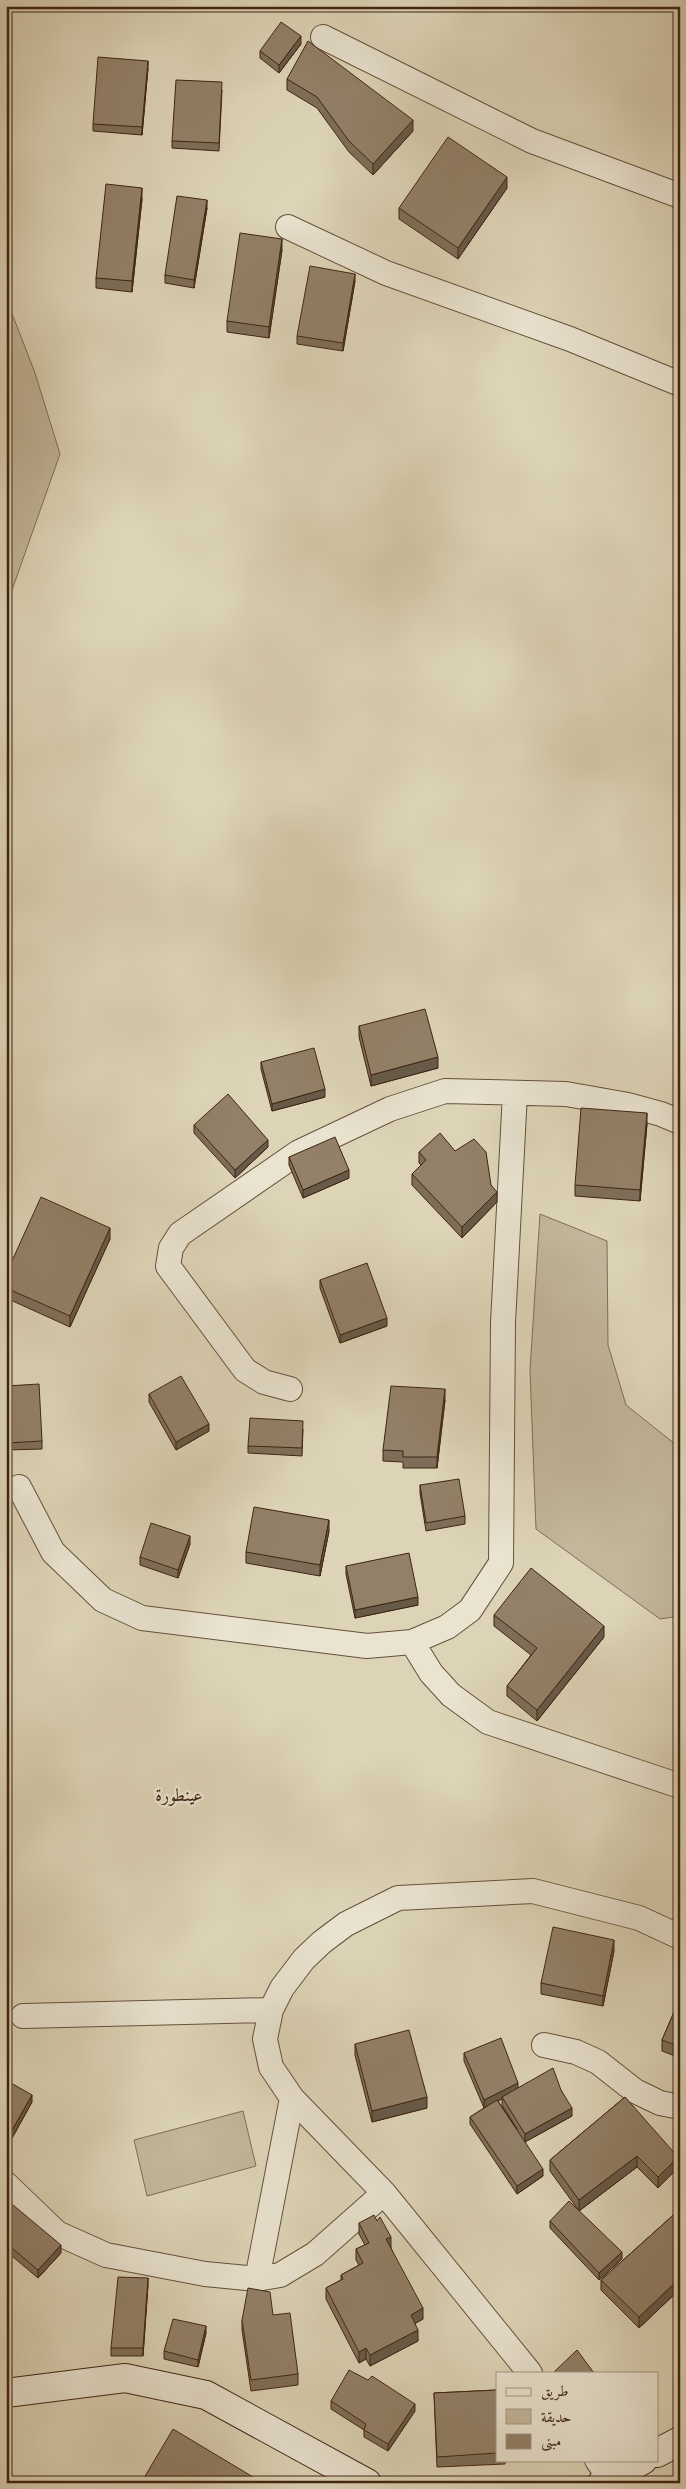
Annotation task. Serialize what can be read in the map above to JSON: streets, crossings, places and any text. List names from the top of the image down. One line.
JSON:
{"districts":["عينطورة"],"legend":["طريق","حديقة","مبنى"]}
